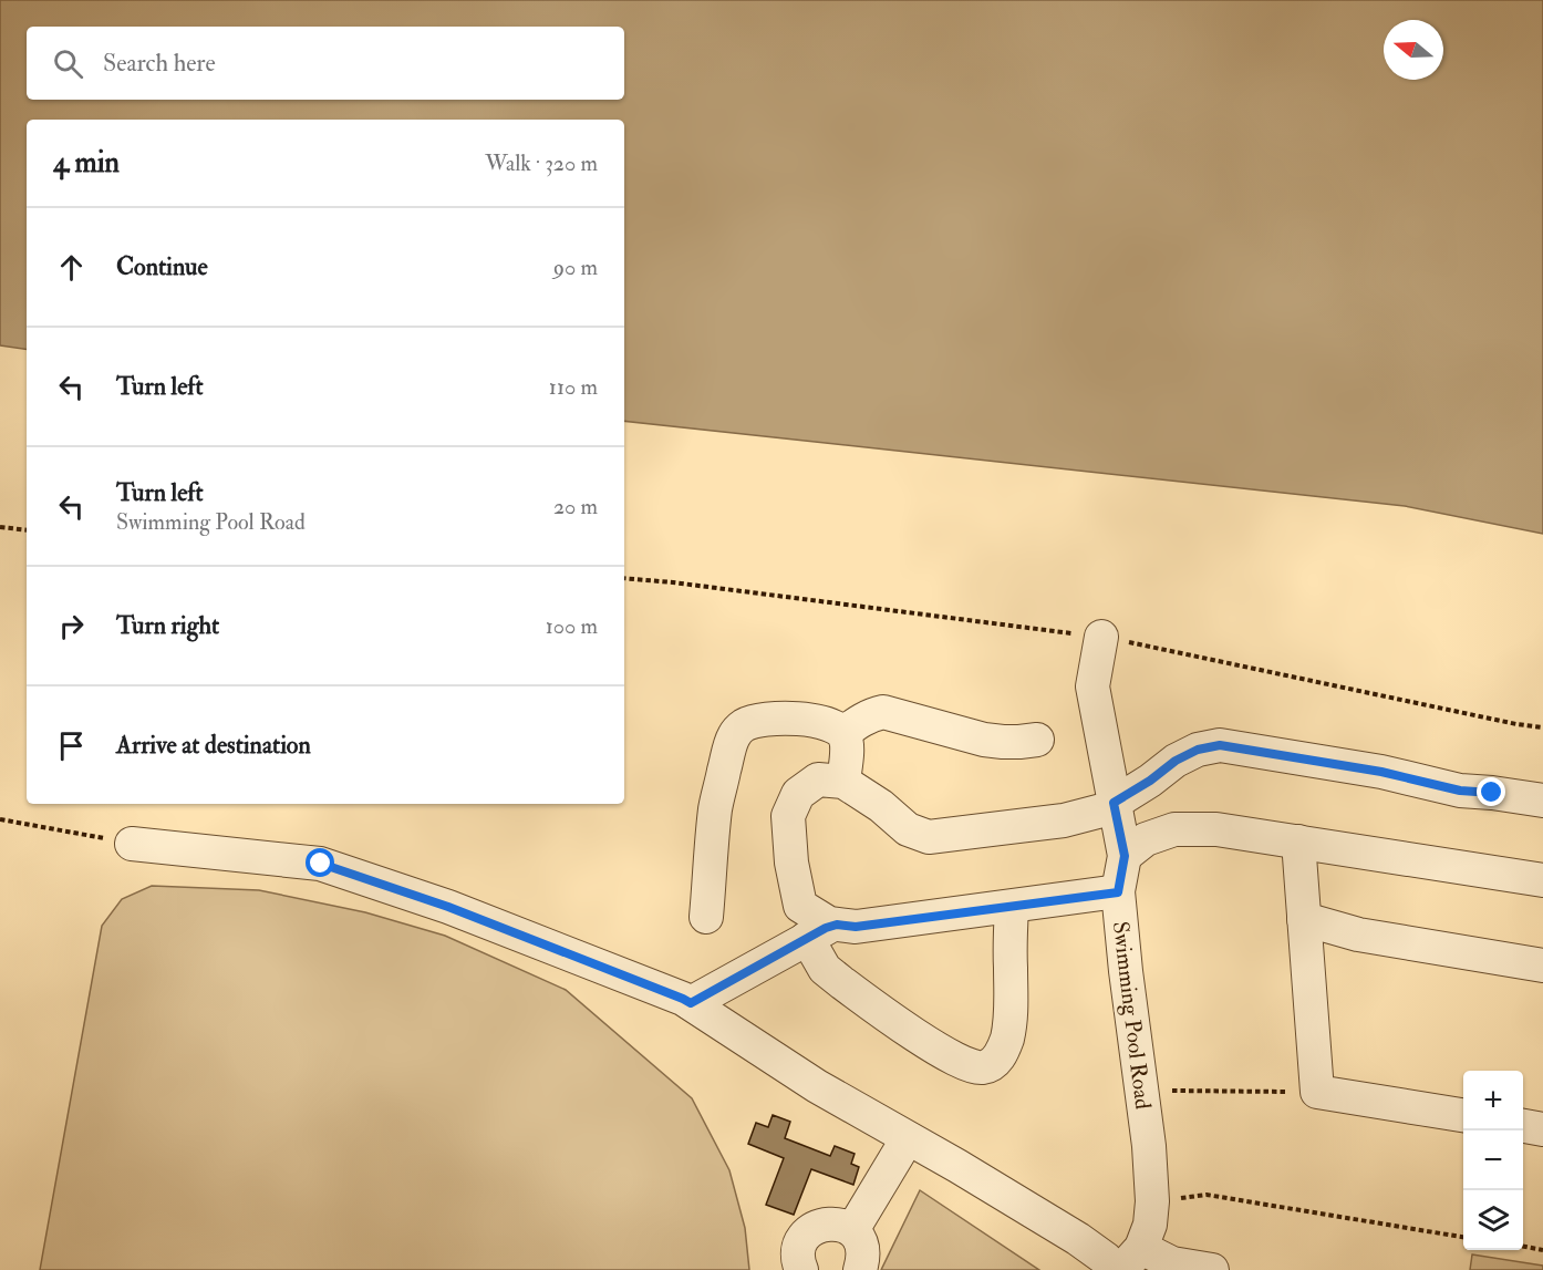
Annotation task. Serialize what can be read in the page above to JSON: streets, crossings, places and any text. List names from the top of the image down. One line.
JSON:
{"streets":{"street":["Swimming Pool Road"]},"north":"left","page":{"search":"Search here","heading":["4 min","Walk · 320 m"],"list":[["Continue","90 m"],["Turn left","110 m"],["Turn left","Swimming Pool Road","20 m"],["Turn right","100 m"],"Arrive at destination"],"map_buttons":["+","−"]}}
